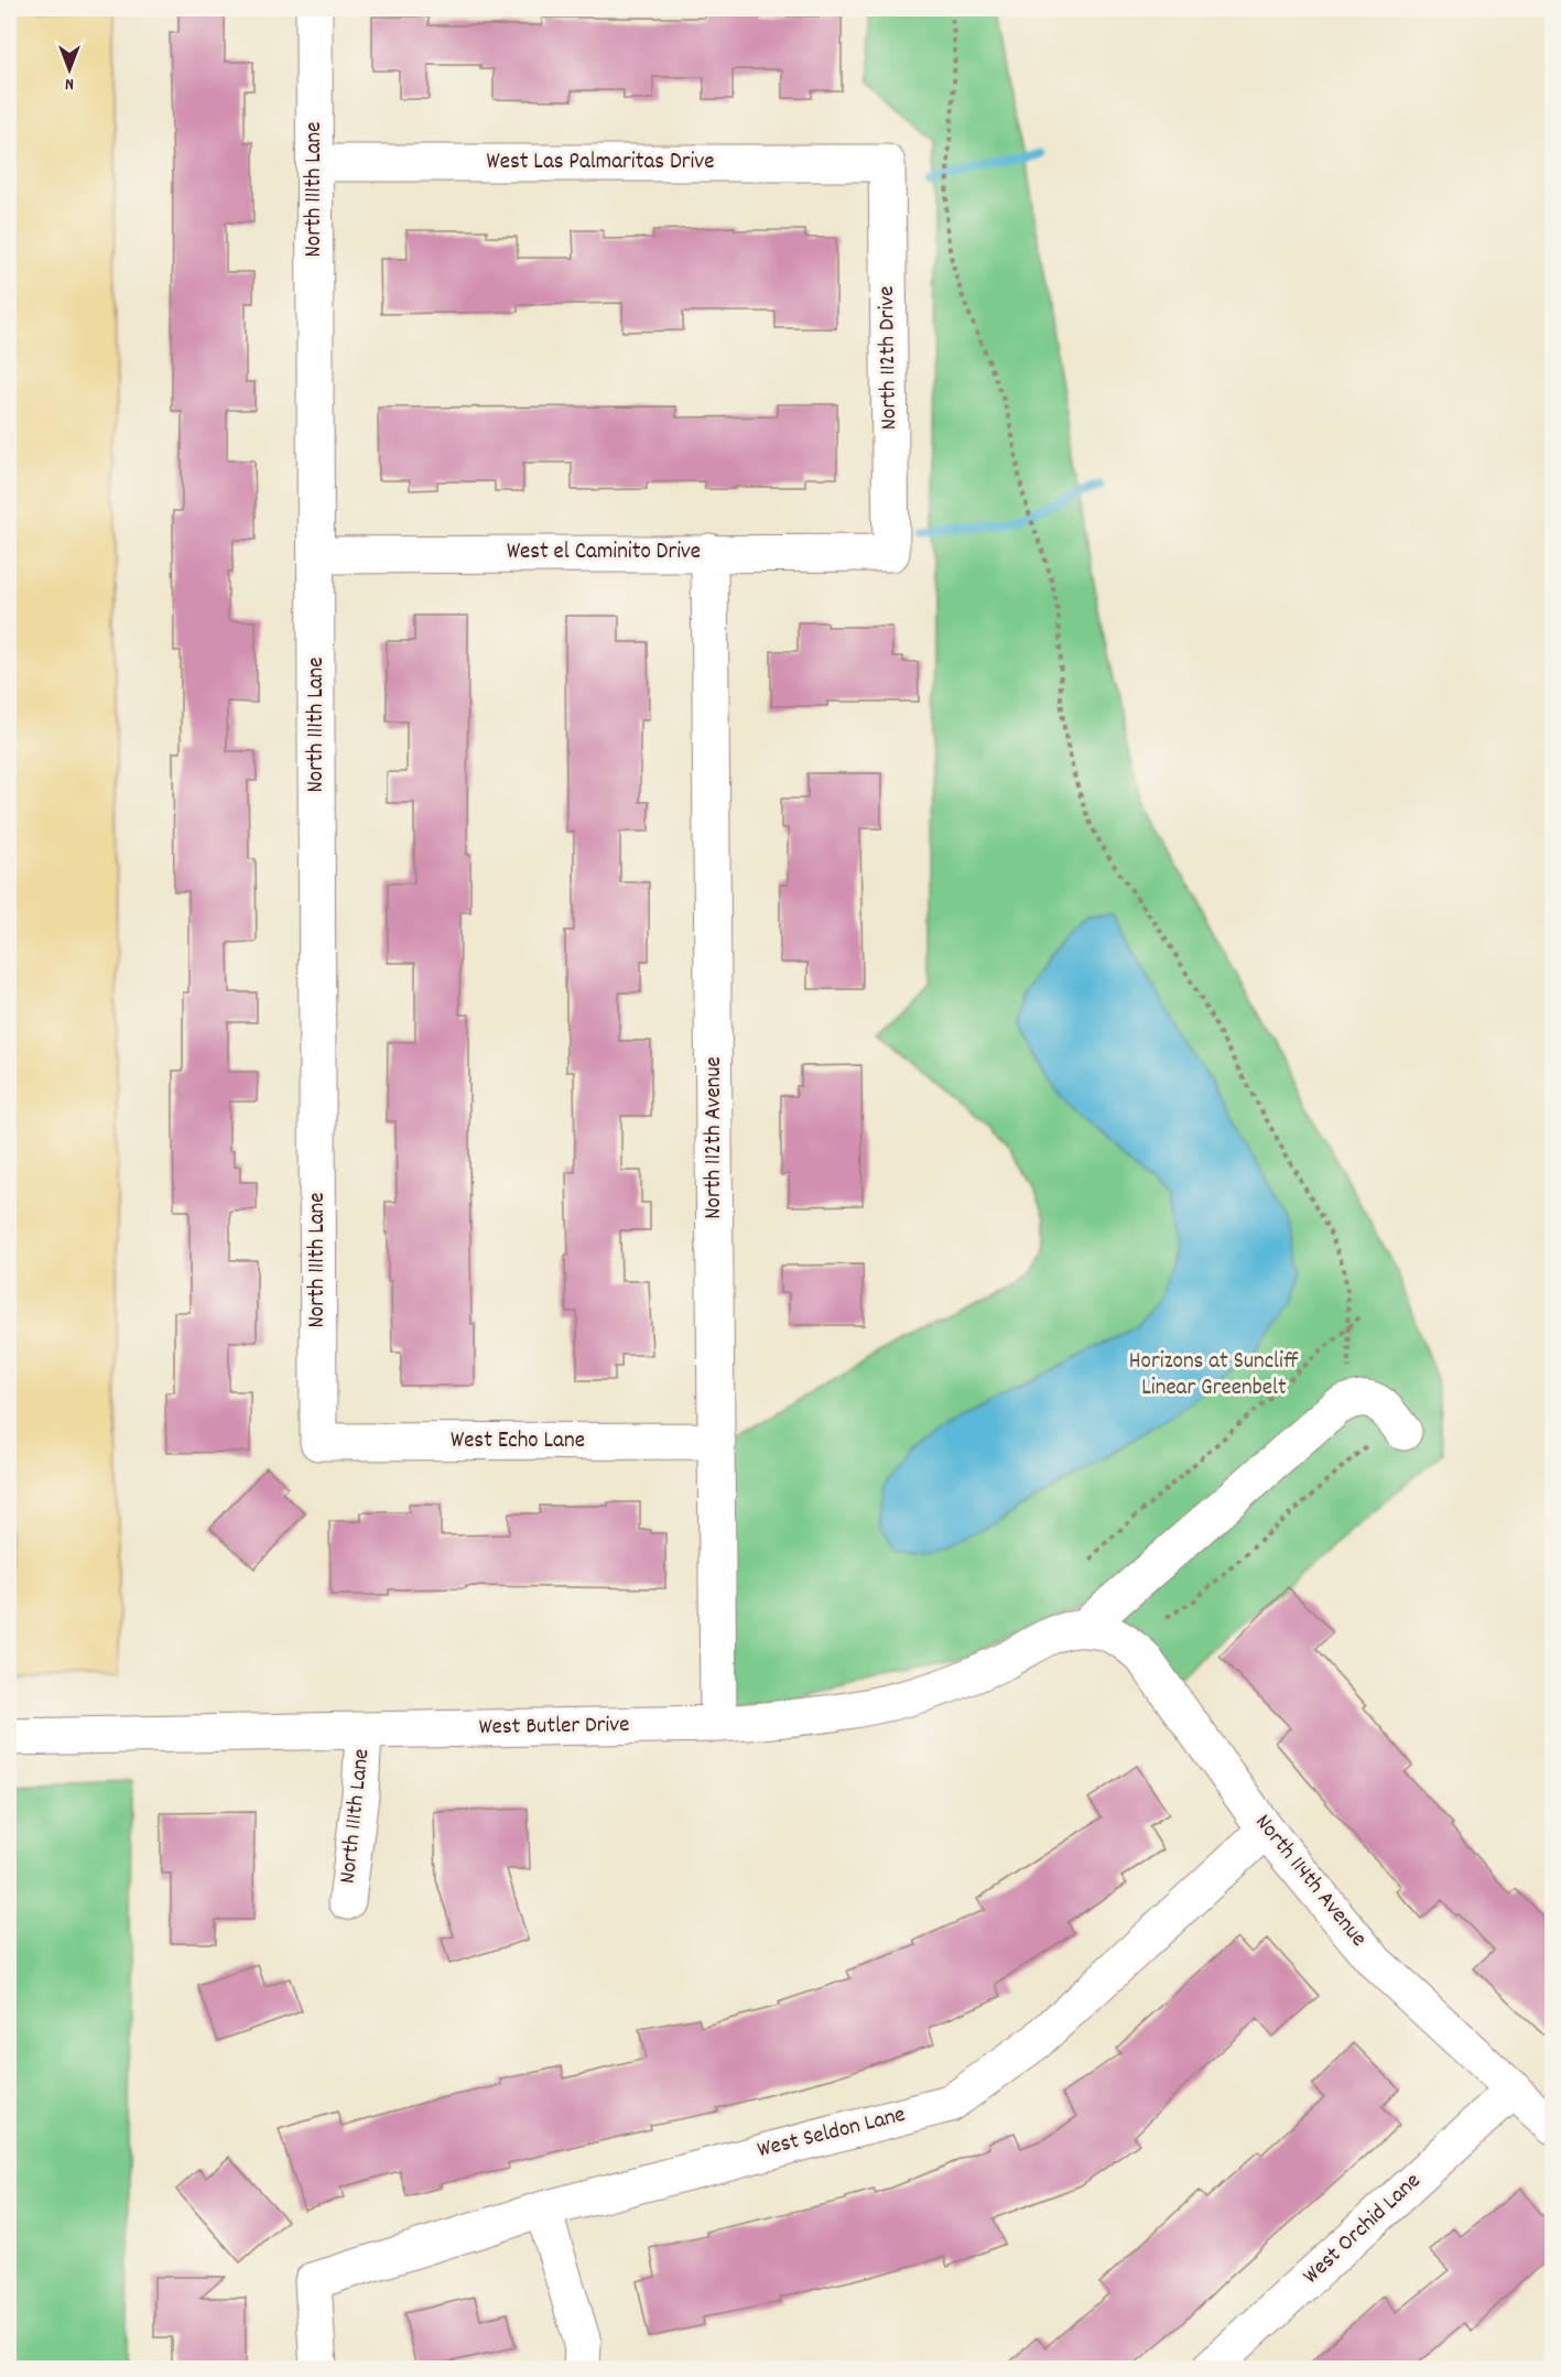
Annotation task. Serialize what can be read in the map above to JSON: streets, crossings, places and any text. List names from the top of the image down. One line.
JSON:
{"streets":{"street":["West Las Palmaritas Drive","North 111th Lane","North 112th Drive","West el Caminito Drive","North 112th Avenue","West Echo Lane","West Butler Drive","North 114th Avenue","West Seldon Lane","West Orchid Lane"]},"crossings":[["West Las Palmaritas Drive","North 111th Lane"],["West Las Palmaritas Drive","North 112th Drive"],["North 111th Lane","West el Caminito Drive"],["North 111th Lane","West Echo Lane"],["North 111th Lane","West Butler Drive"],["North 112th Drive","West el Caminito Drive"],["West el Caminito Drive","North 112th Avenue"],["North 112th Avenue","West Echo Lane"],["North 112th Avenue","West Butler Drive"],["West Butler Drive","North 114th Avenue"],["North 114th Avenue","West Seldon Lane"],["North 114th Avenue","West Orchid Lane"]],"parks":["Horizons at Suncliff Linear Greenbelt"],"north":"bottom"}
